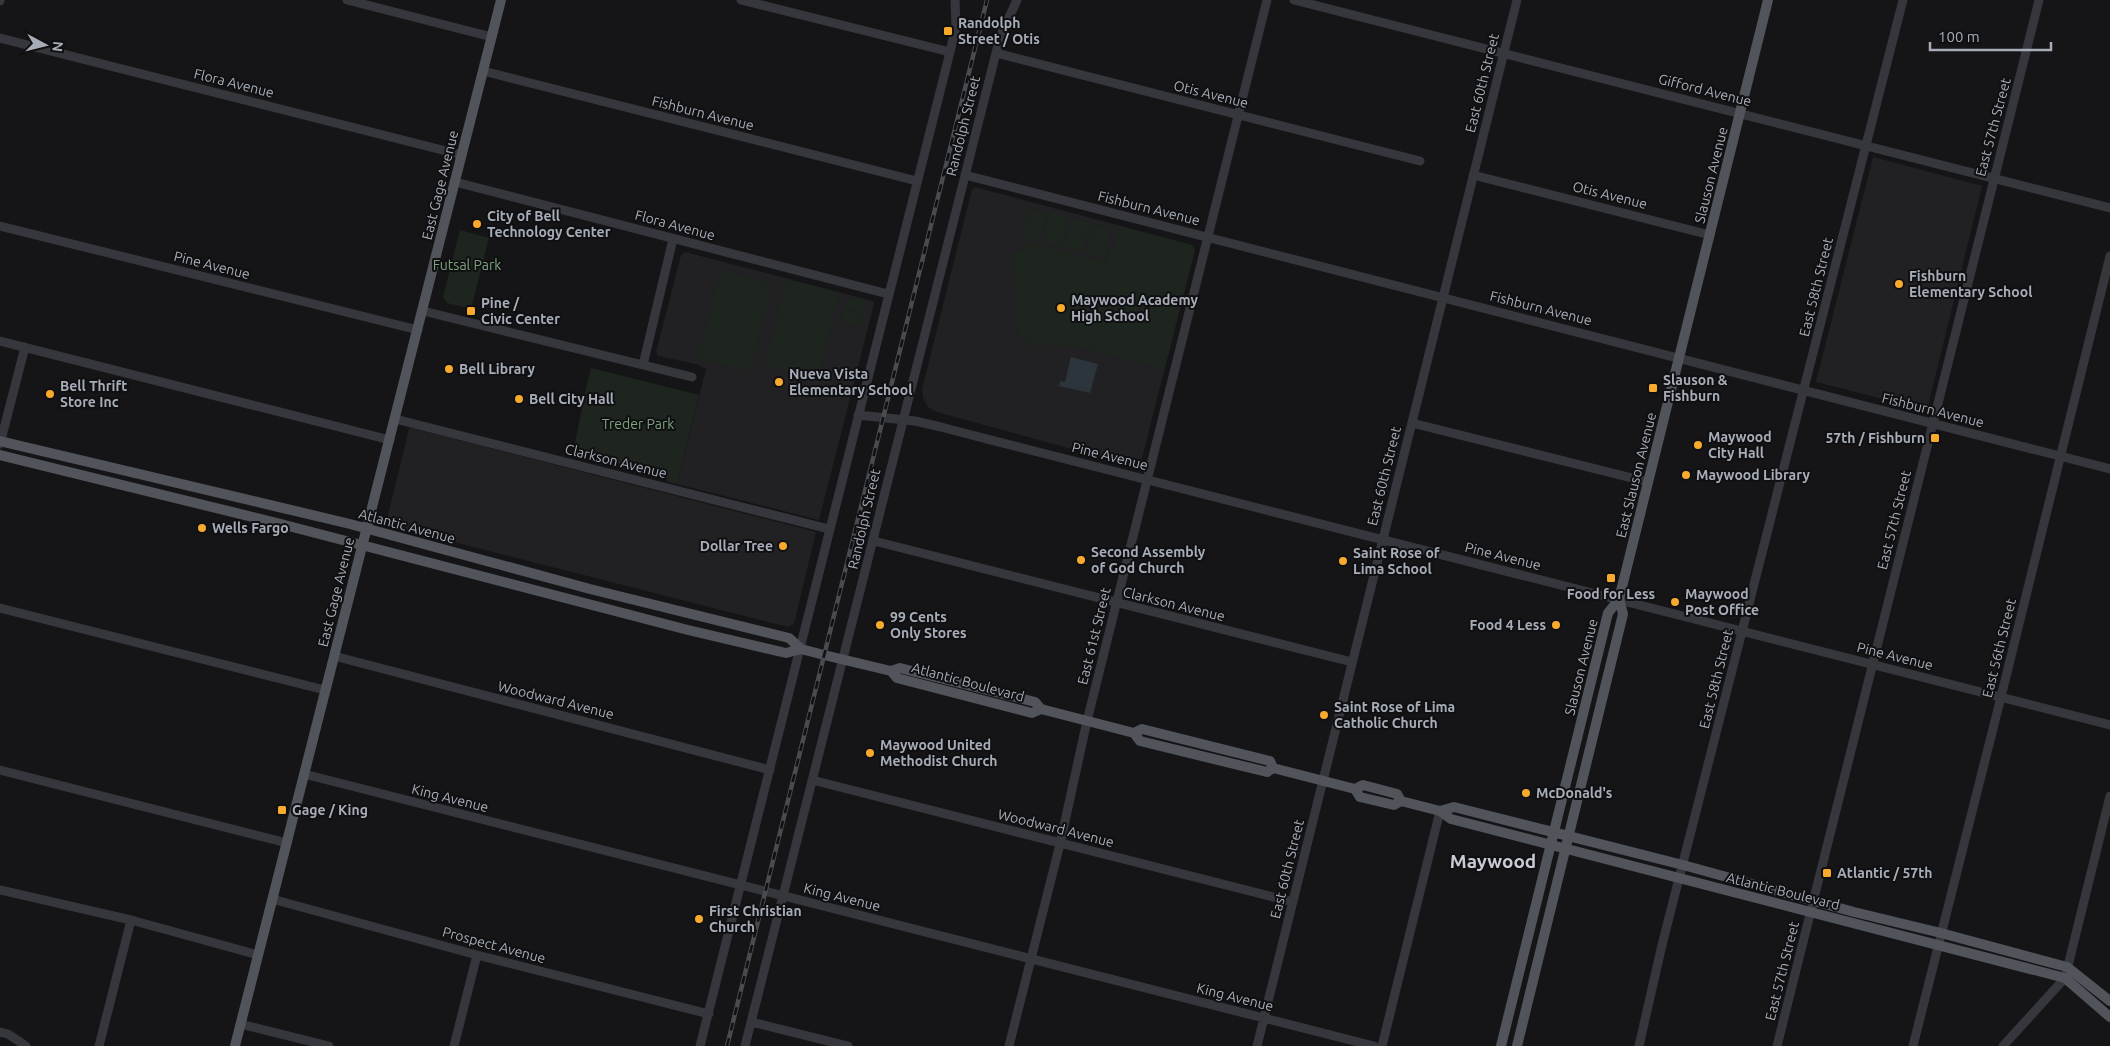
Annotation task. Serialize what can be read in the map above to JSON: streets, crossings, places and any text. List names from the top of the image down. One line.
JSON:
{"streets":{"main road":["Slauson Avenue","East Gage Avenue","East Slauson Avenue","Atlantic Avenue","Atlantic Boulevard"],"street":["Flora Avenue","East 60th Street","Gifford Avenue","Otis Avenue","Fishburn Avenue","Randolph Street","East 57th Street","Pine Avenue","East 58th Street","Clarkson Avenue","East 61st Street","East 56th Street","Woodward Avenue","King Avenue","Prospect Avenue"]},"crossings":[["Flora Avenue","East Gage Avenue"],["East 60th Street","Gifford Avenue"],["East 60th Street","Otis Avenue"],["East 60th Street","Fishburn Avenue"],["East 60th Street","Pine Avenue"],["East 60th Street","Clarkson Avenue"],["East 60th Street","Atlantic Boulevard"],["East 60th Street","Woodward Avenue"],["East 60th Street","King Avenue"],["Gifford Avenue","East 57th Street"],["Gifford Avenue","Slauson Avenue"],["Gifford Avenue","East 58th Street"],["Otis Avenue","Randolph Street"],["Otis Avenue","Slauson Avenue"],["Otis Avenue","East 61st Street"],["Fishburn Avenue","Randolph Street"],["Fishburn Avenue","East 57th Street"],["Fishburn Avenue","Slauson Avenue"],["Fishburn Avenue","East Gage Avenue"],["Fishburn Avenue","East 58th Street"],["Fishburn Avenue","East Slauson Avenue"],["Fishburn Avenue","East 61st Street"],["Fishburn Avenue","East 56th Street"],["Randolph Street","Pine Avenue"],["Randolph Street","Clarkson Avenue"],["Randolph Street","Atlantic Avenue"],["Randolph Street","Atlantic Boulevard"],["Randolph Street","Woodward Avenue"],["Randolph Street","King Avenue"],["East 57th Street","Pine Avenue"],["East 57th Street","Atlantic Boulevard"],["Slauson Avenue","Pine Avenue"],["Slauson Avenue","East Slauson Avenue"],["Slauson Avenue","Atlantic Boulevard"],["East Gage Avenue","Pine Avenue"],["East Gage Avenue","Clarkson Avenue"],["East Gage Avenue","Atlantic Avenue"],["East Gage Avenue","Woodward Avenue"],["East Gage Avenue","King Avenue"],["East Gage Avenue","Prospect Avenue"],["Pine Avenue","East 58th Street"],["Pine Avenue","East Slauson Avenue"],["Pine Avenue","East 61st Street"],["Pine Avenue","East 56th Street"],["East 58th Street","Atlantic Boulevard"],["Clarkson Avenue","East 61st Street"],["Atlantic Avenue","Atlantic Boulevard"],["East 61st Street","Atlantic Boulevard"],["East 61st Street","Woodward Avenue"],["East 61st Street","King Avenue"],["East 56th Street","Atlantic Boulevard"]],"districts":["Maywood"],"parks":["Futsal Park","Treder Park"],"places":{"transit":["Randolph Street / Otis","Pine / Civic Center","Slauson & Fishburn","57th / Fishburn","Food for Less","Gage / King","Atlantic / 57th"],"other":["City of Bell Technology Center","Fishburn Elementary School","Maywood Academy High School","Bell Library","Nueva Vista Elementary School","Bell Thrift Store Inc","Bell City Hall","Maywood City Hall","Maywood Library","Wells Fargo","Dollar Tree","Second Assembly of God Church","Saint Rose of Lima School","Maywood Post Office","99 Cents Only Stores","Food 4 Less","Saint Rose of Lima Catholic Church","Maywood United Methodist Church","McDonald's","First Christian Church"]},"scale_bar":"100 m","north":"right"}
